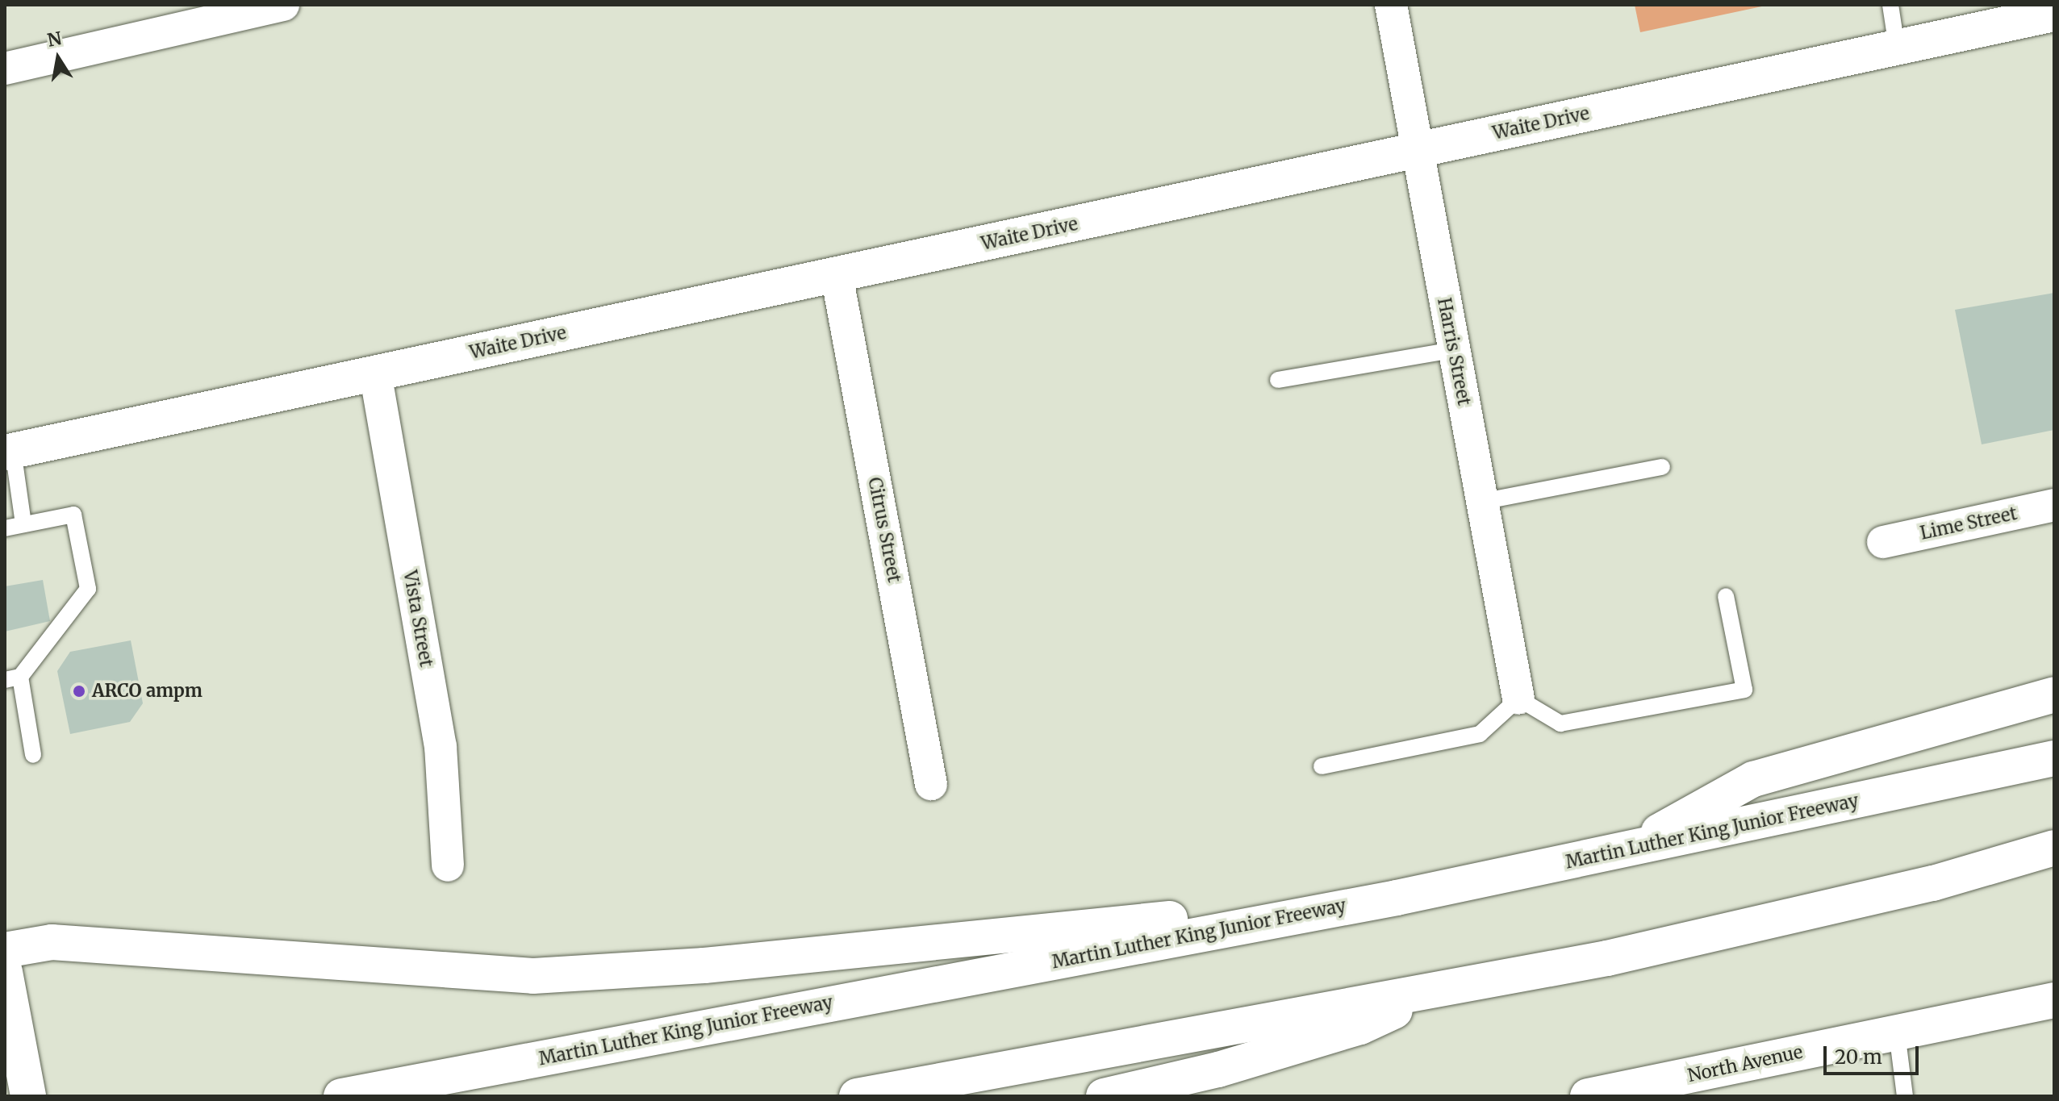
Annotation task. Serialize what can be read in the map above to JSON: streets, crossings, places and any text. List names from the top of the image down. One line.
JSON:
{"streets":{"main road":["Waite Drive","Martin Luther King Junior Freeway","North Avenue"],"street":["Harris Street","Lime Street","Citrus Street","Vista Street"]},"crossings":[["Waite Drive","Harris Street"],["Waite Drive","Citrus Street"],["Waite Drive","Vista Street"]],"places":["ARCO ampm"],"scale_bar":"20 m","north":"top"}
